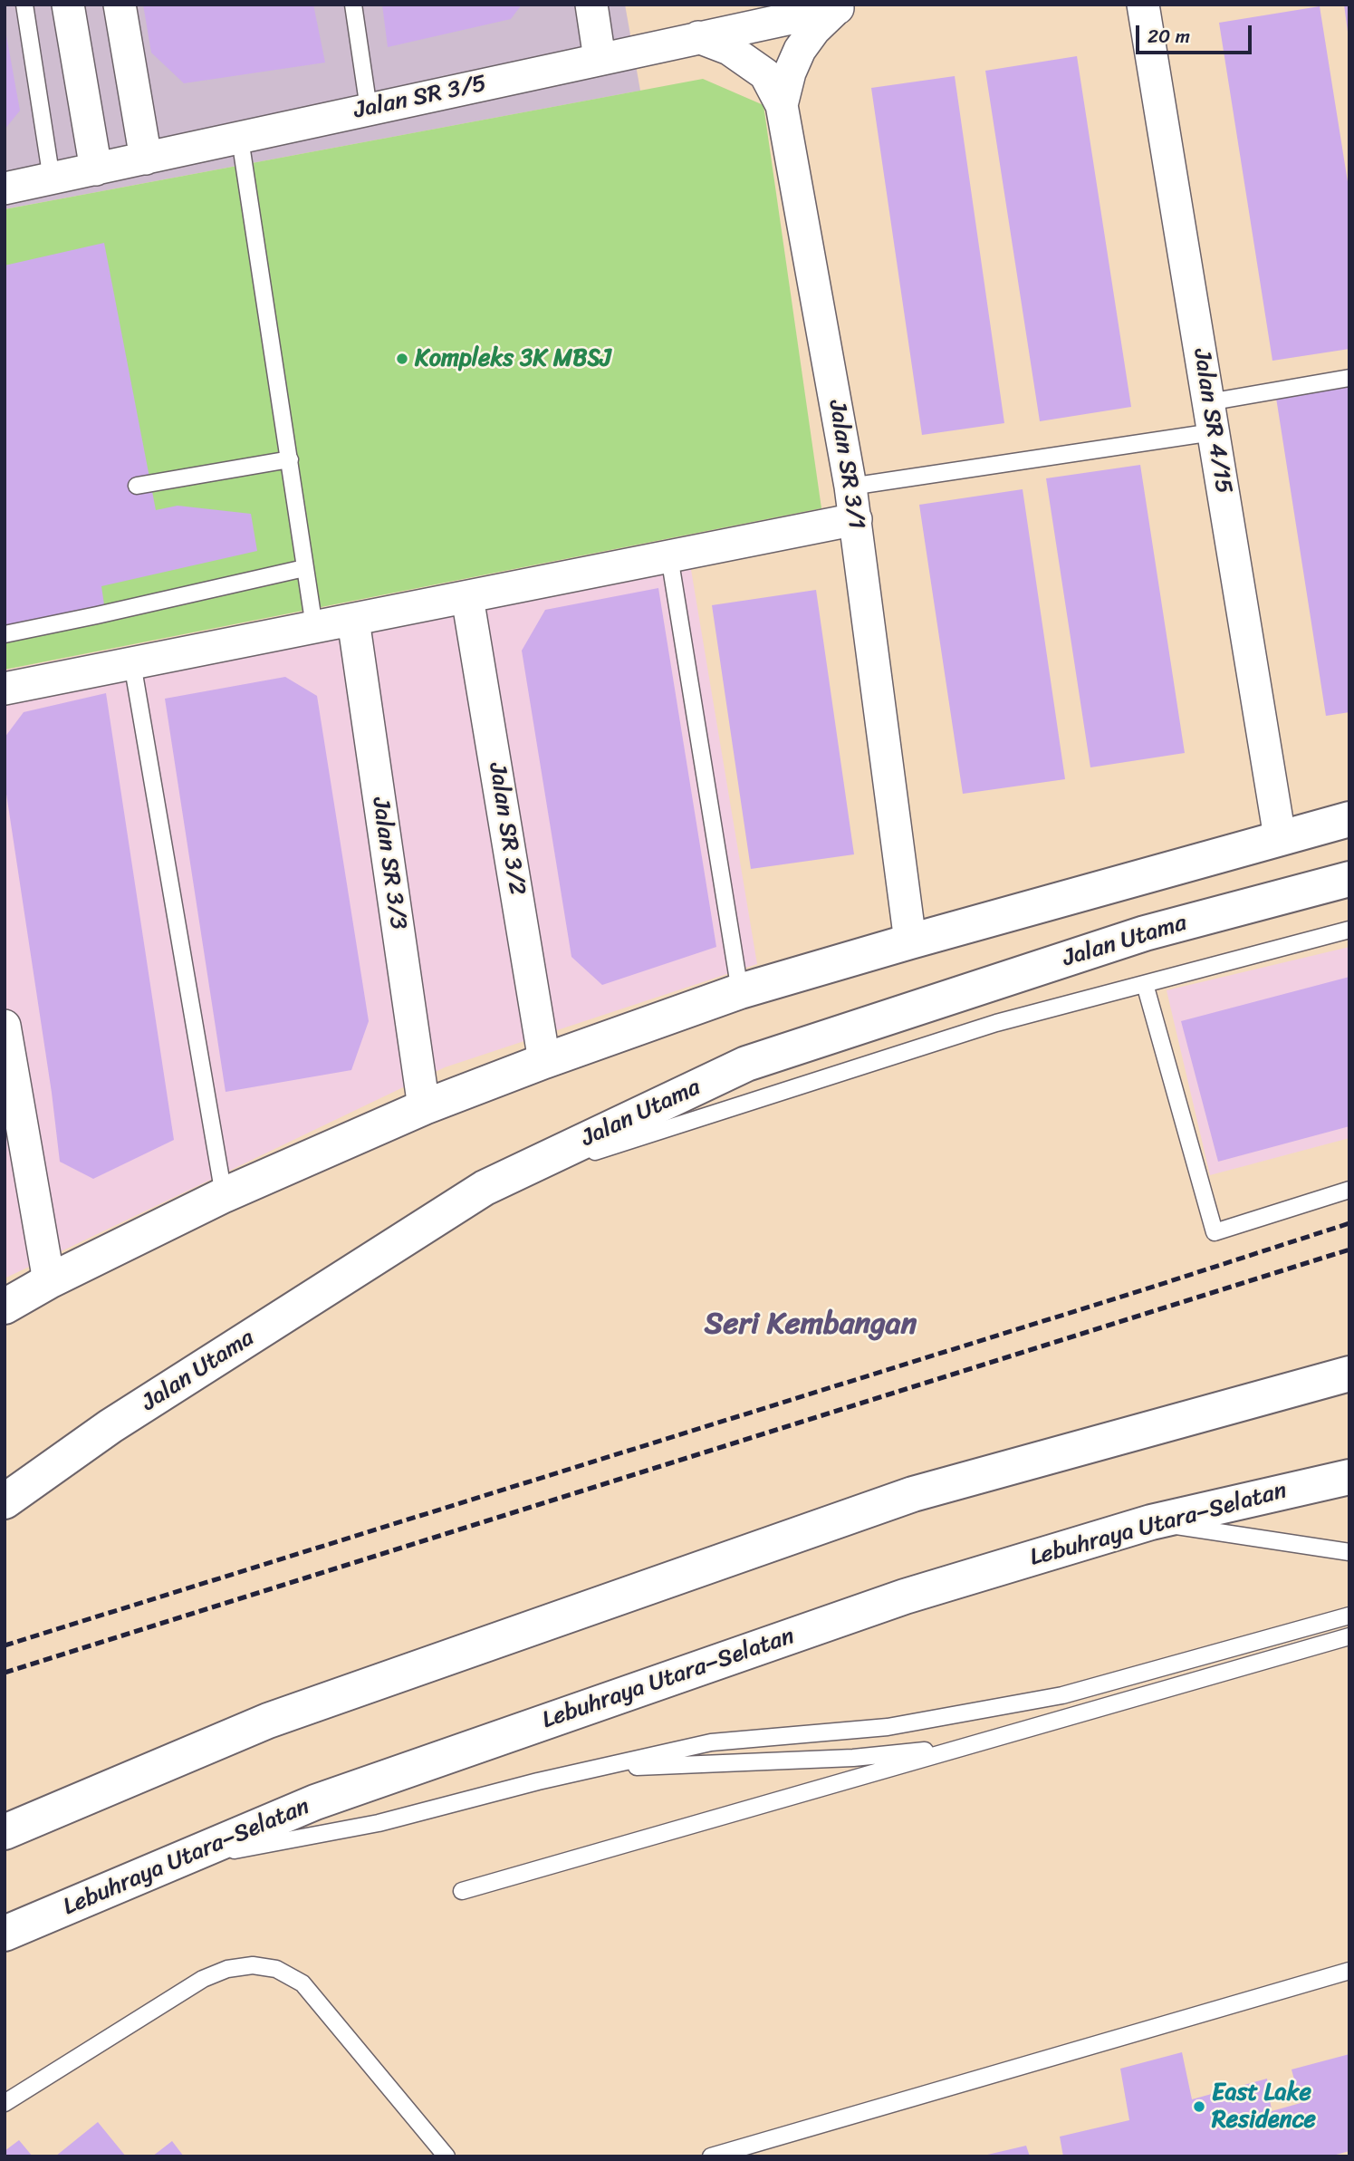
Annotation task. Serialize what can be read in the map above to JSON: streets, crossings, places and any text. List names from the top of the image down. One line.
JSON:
{"streets":{"main road":["Jalan Utama","Lebuhraya Utara–Selatan"],"street":["Jalan SR 3/5","Jalan SR 4/15","Jalan SR 3/1","Jalan SR 3/2","Jalan SR 3/3"]},"crossings":[["Jalan SR 3/5","Jalan SR 3/1"]],"districts":["Seri Kembangan"],"places":["Kompleks 3K MBSJ","East Lake Residence"],"scale_bar":"20 m"}
